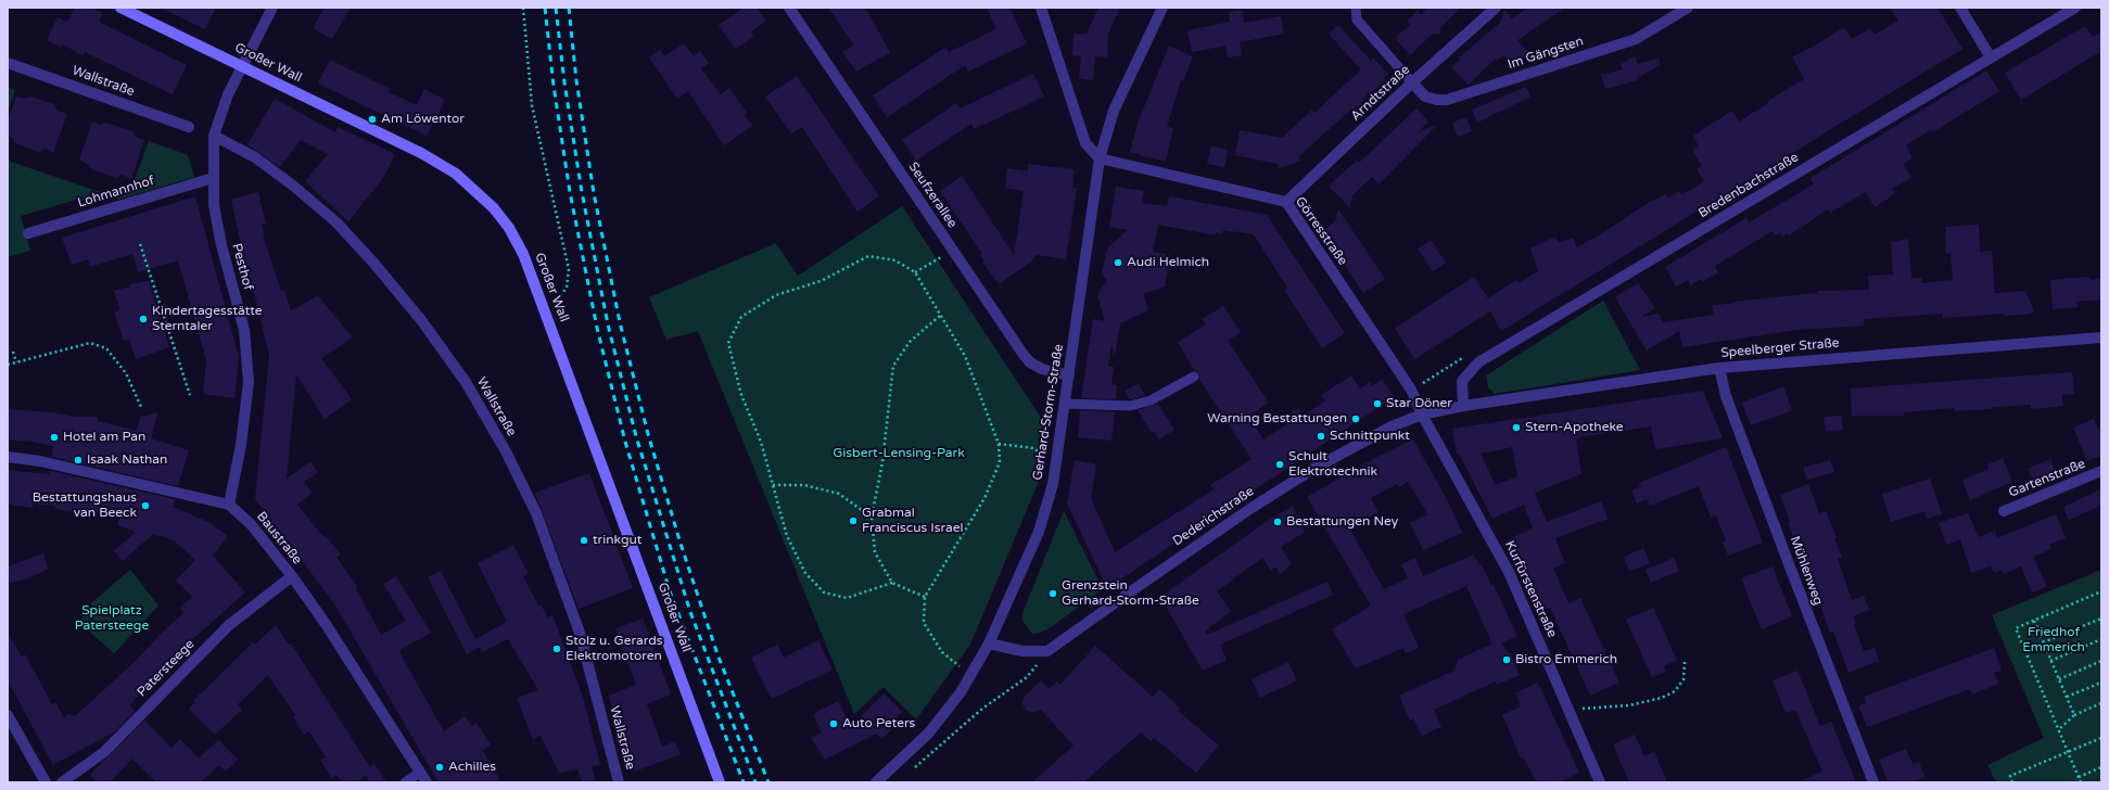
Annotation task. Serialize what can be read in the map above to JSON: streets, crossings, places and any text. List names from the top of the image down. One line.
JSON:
{"streets":{"main road":["Großer Wall"],"street":["Im Gängsten","Wallstraße","Arndtstraße","Bredenbachstraße","Lohmannhof","Seufzerallee","Görresstraße","Pesthof","Speelberger Straße","Gerhard-Storm-Straße","Gartenstraße","Dederichstraße","Baustraße","Mühlenweg","Kurfürstenstraße","Patersteege"]},"crossings":[["Im Gängsten","Arndtstraße"],["Großer Wall","Pesthof"],["Wallstraße","Pesthof"],["Arndtstraße","Görresstraße"],["Bredenbachstraße","Speelberger Straße"],["Bredenbachstraße","Dederichstraße"],["Lohmannhof","Pesthof"],["Seufzerallee","Gerhard-Storm-Straße"],["Görresstraße","Gerhard-Storm-Straße"],["Görresstraße","Dederichstraße"],["Görresstraße","Kurfürstenstraße"],["Pesthof","Baustraße"],["Speelberger Straße","Dederichstraße"],["Speelberger Straße","Mühlenweg"],["Dederichstraße","Kurfürstenstraße"],["Baustraße","Patersteege"]],"parks":["Gisbert-Lensing-Park","Spielplatz Patersteege","Friedhof Emmerich"],"places":["Am Löwentor","Audi Helmich","Kindertagesstätte Sterntaler","Star Döner","Warning Bestattungen","Stern-Apotheke","Schnittpunkt","Hotel am Pan","Isaak Nathan","Schult Elektrotechnik","Bestattungshaus van Beeck","Grabmal Franciscus Israel","Bestattungen Ney","trinkgut","Grenzstein Gerhard-Storm-Straße","Stolz u. Gerards Elektromotoren","Bistro Emmerich","Auto Peters","Achilles"]}
